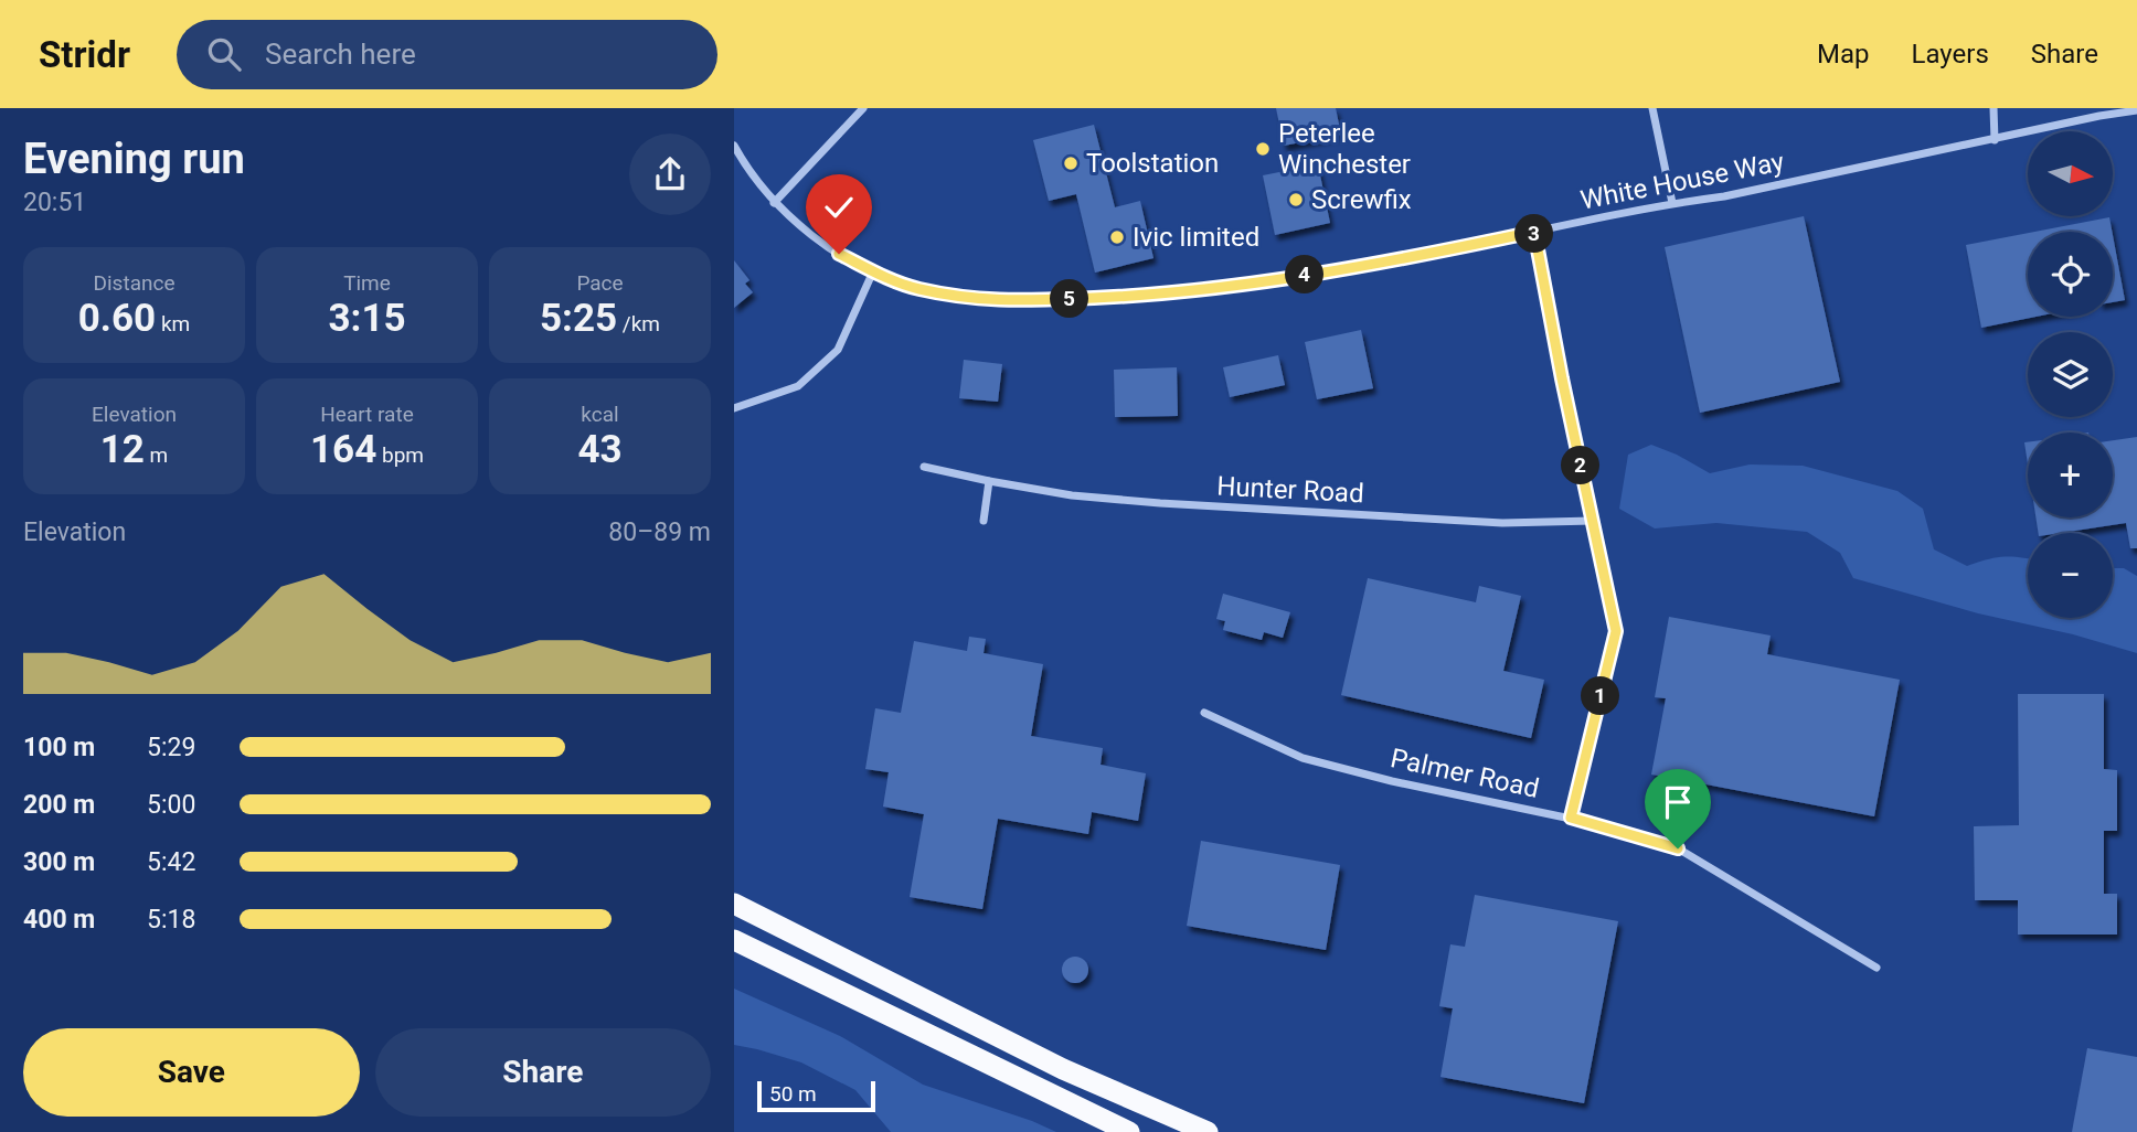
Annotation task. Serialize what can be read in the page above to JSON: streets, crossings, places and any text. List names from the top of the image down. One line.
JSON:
{"streets":{"street":["White House Way","Hunter Road","Palmer Road"]},"places":["Peterlee Winchester","Toolstation","Screwfix","Ivic limited"],"scale_bar":"50 m","north":"right","page":{"header":"Stridr","search":"Search here","nav":["Map","Layers","Share"],"heading":["Evening run","20:51"],"map_buttons":["+","−"],"pins":["3","4","5","2","1"],"stats":[["Distance","0.60 km"],["Time","3:15"],["Pace","5:25 /km"],["Elevation","12 m"],["Heart rate","164 bpm"],["kcal","43"]],"chart":["Elevation","80–89 m"],"list":[{"name":"100 m","note":"5:29"},{"name":"200 m","note":"5:00"},{"name":"300 m","note":"5:42"},{"name":"400 m","note":"5:18"}],"buttons":["Save","Share"],"scale":"50 m"}}
